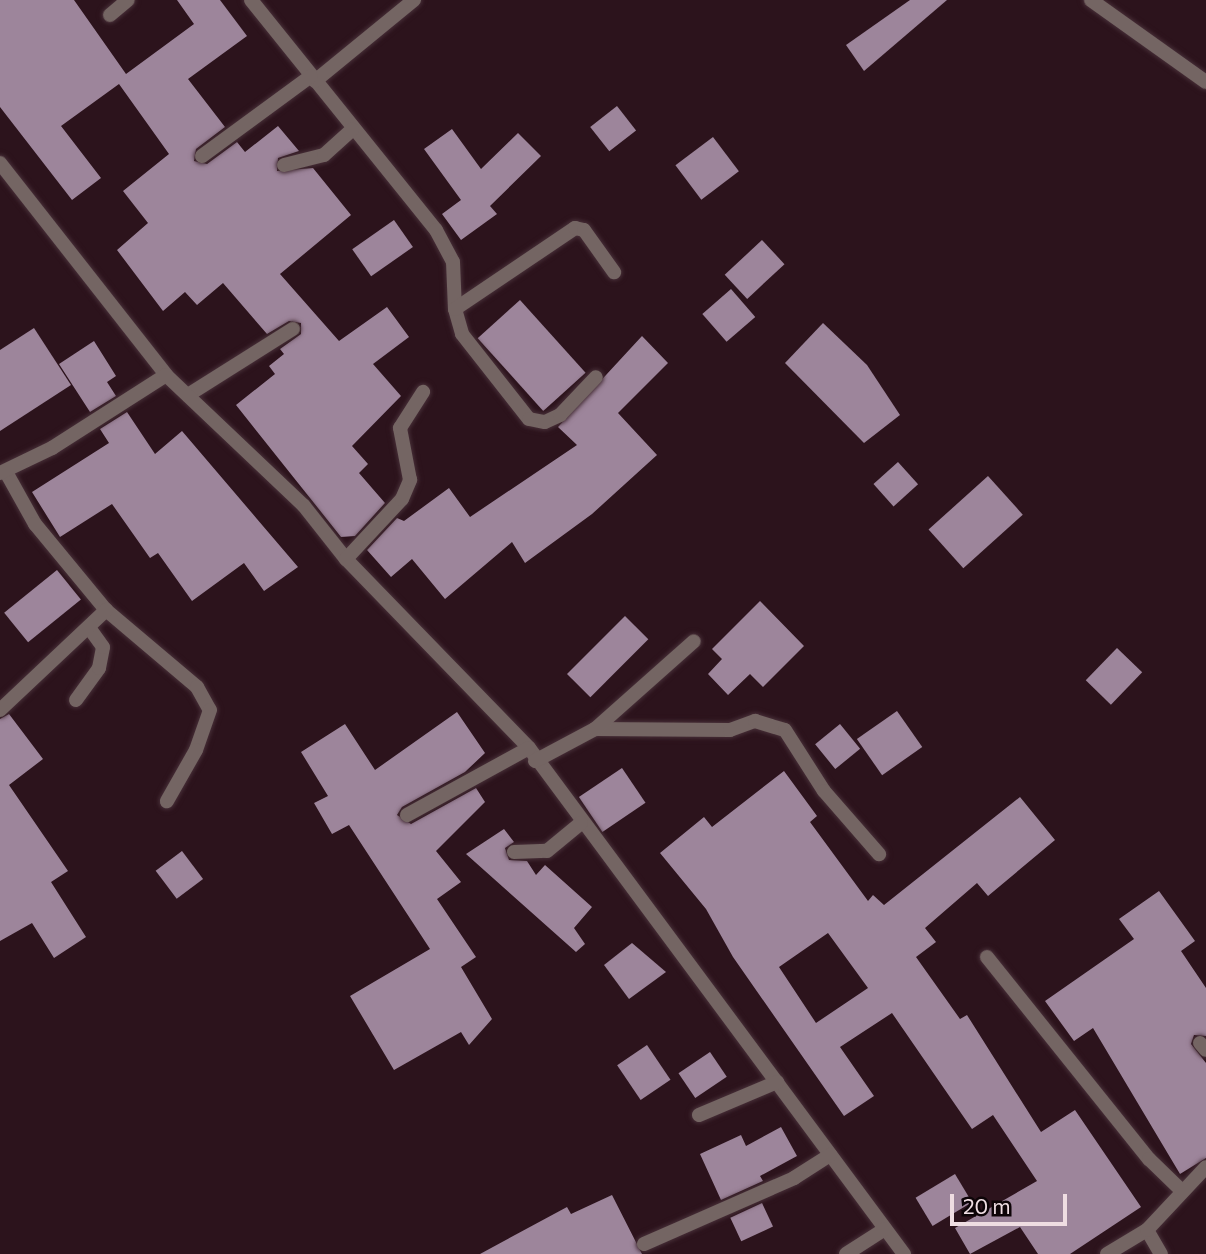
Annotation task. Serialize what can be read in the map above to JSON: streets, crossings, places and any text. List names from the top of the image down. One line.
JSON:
{"scale_bar":"20 m"}
